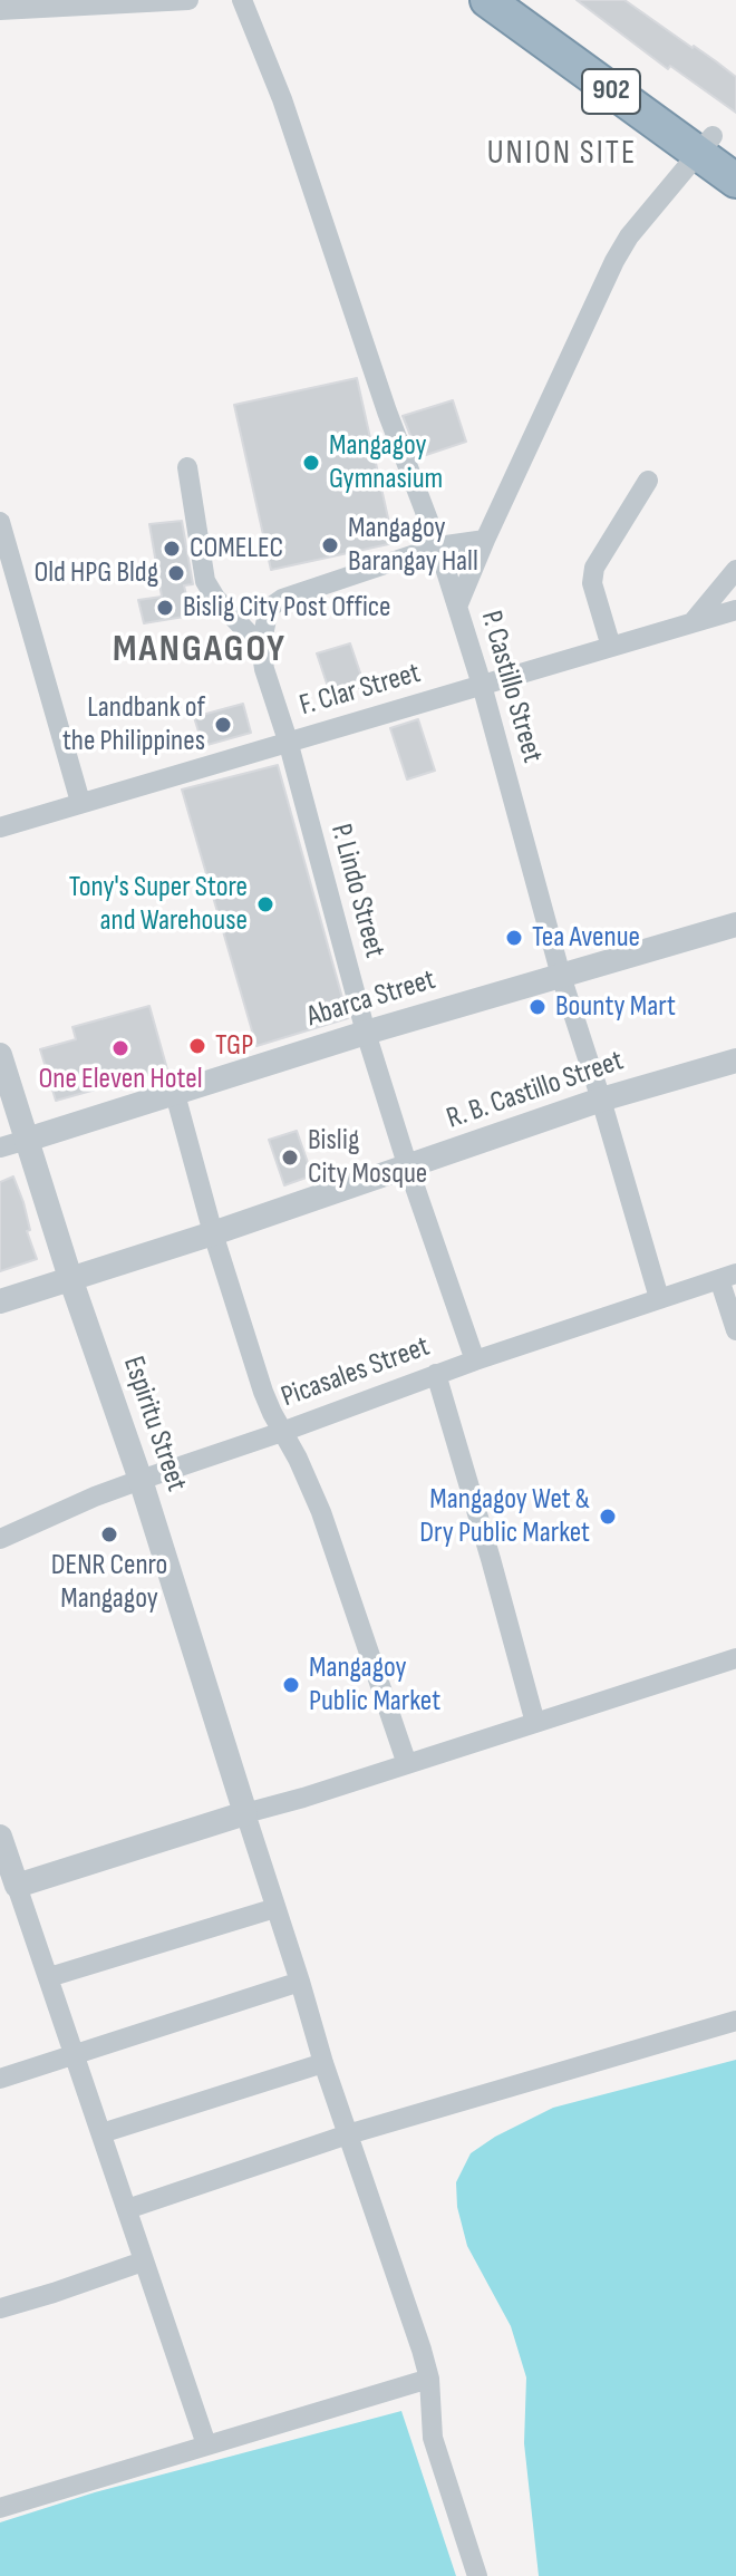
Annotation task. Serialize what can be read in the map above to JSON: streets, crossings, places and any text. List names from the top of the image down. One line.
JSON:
{"streets":{"highway":["902"],"street":["P. Castillo Street","F. Clar Street","P. Lindo Street","Abarca Street","R. B. Castillo Street","Picasales Street","Espiritu Street"]},"crossings":[["P. Castillo Street","F. Clar Street"],["P. Castillo Street","Abarca Street"],["P. Castillo Street","R. B. Castillo Street"],["P. Castillo Street","Picasales Street"],["F. Clar Street","P. Lindo Street"],["P. Lindo Street","Abarca Street"],["P. Lindo Street","R. B. Castillo Street"],["P. Lindo Street","Picasales Street"],["Abarca Street","Espiritu Street"],["R. B. Castillo Street","Espiritu Street"],["Picasales Street","Espiritu Street"]],"districts":["UNION SITE","MANGAGOY"],"places":["Mangagoy Gymnasium","Mangagoy Barangay Hall","COMELEC","Old HPG Bldg","Bislig City Post Office","Landbank of the Philippines","Tony's Super Store and Warehouse","Tea Avenue","Bounty Mart","TGP","One Eleven Hotel","Bislig City Mosque","Mangagoy Wet & Dry Public Market","DENR Cenro Mangagoy","Mangagoy Public Market"]}
